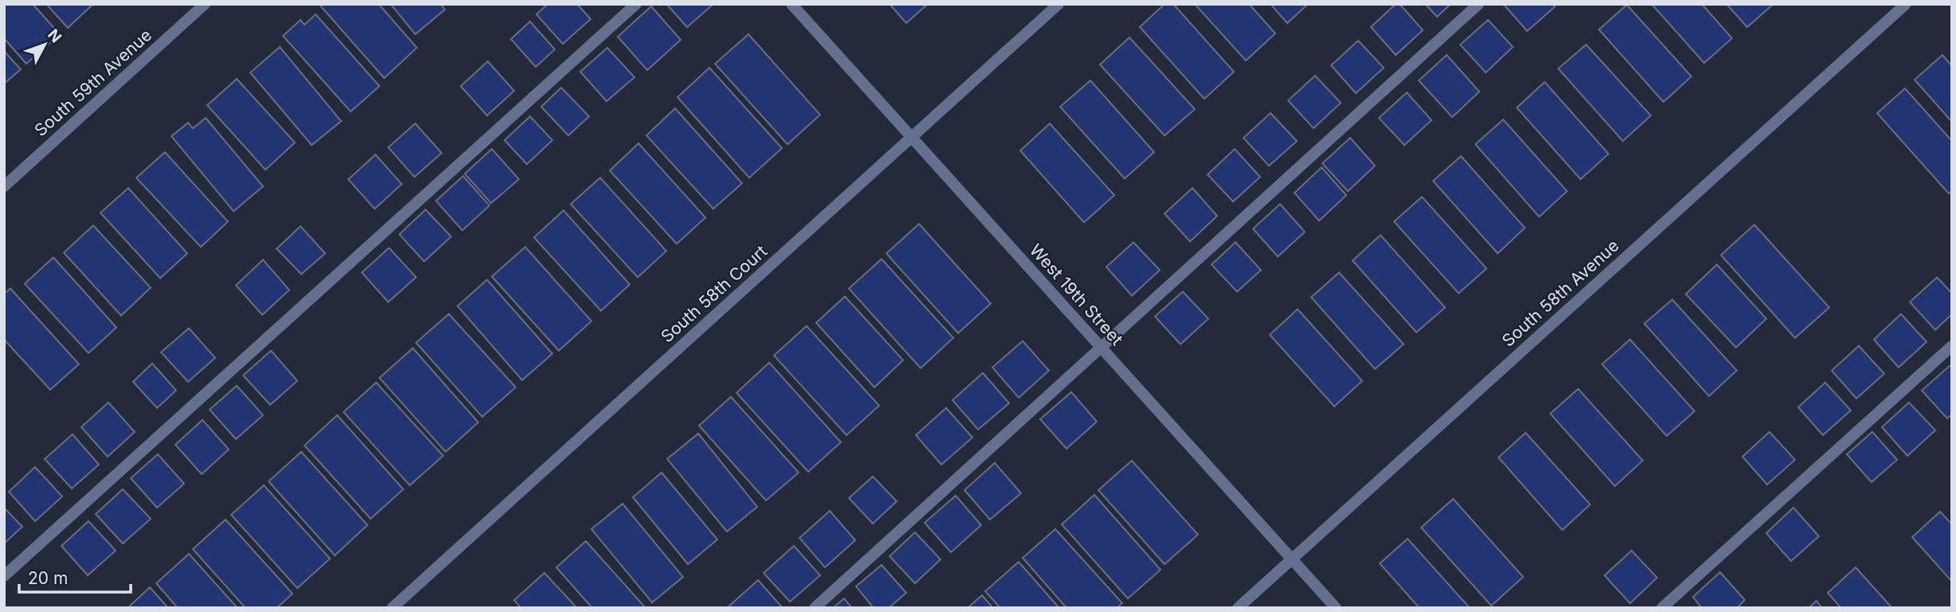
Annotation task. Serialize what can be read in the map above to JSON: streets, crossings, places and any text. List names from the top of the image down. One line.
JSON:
{"streets":{"street":["South 59th Avenue","South 58th Avenue","South 58th Court","West 19th Street"]},"crossings":[["South 58th Avenue","West 19th Street"],["South 58th Court","West 19th Street"]],"scale_bar":"20 m","north":"top right"}
